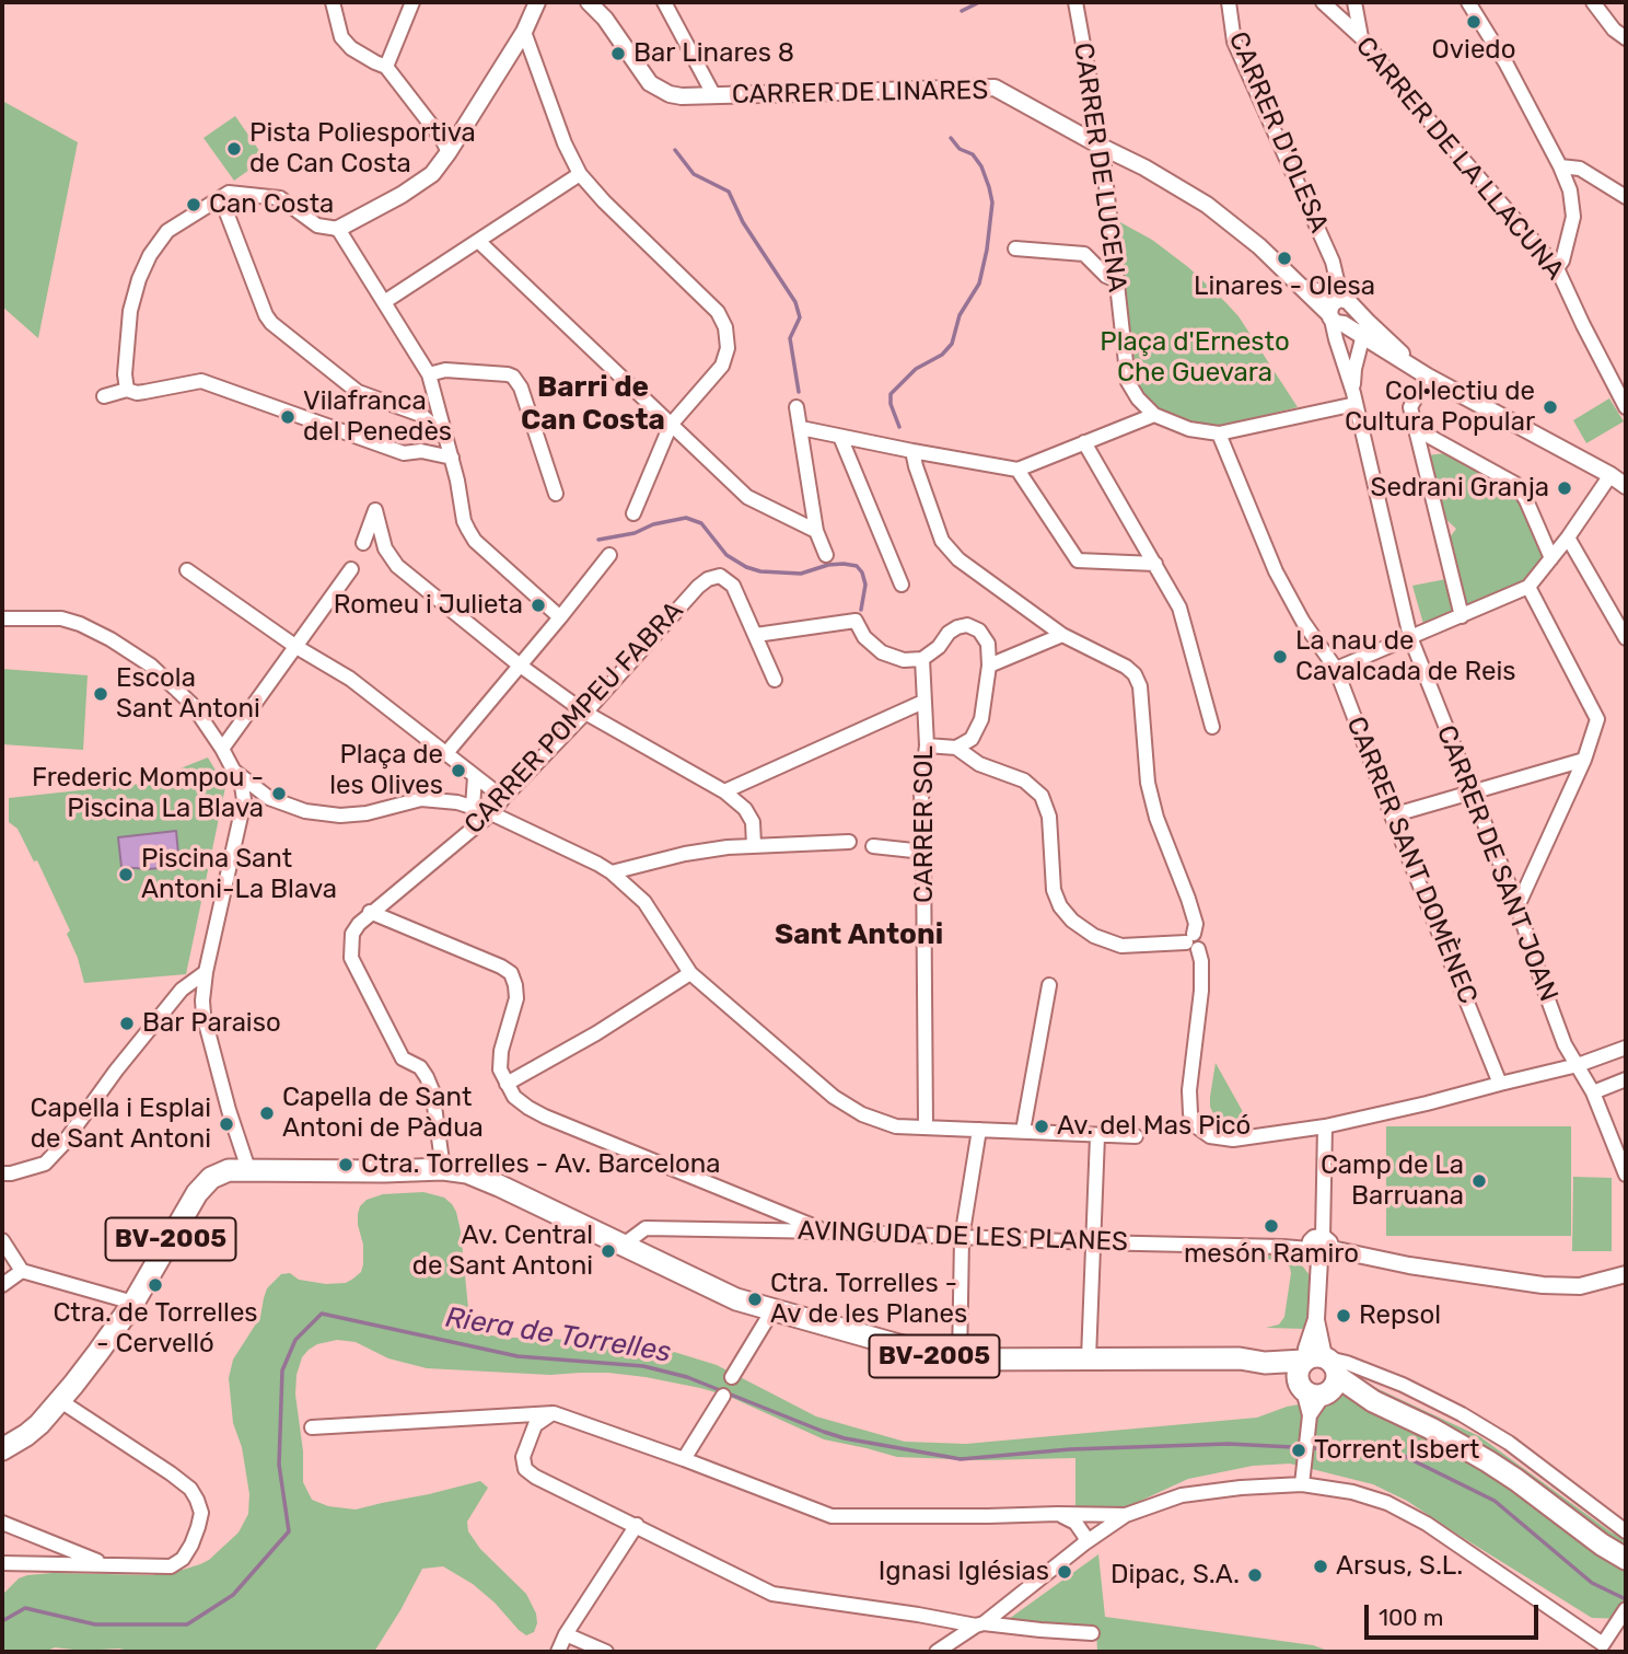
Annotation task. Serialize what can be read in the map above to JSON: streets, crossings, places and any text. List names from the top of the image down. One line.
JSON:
{"streets":{"main road":["BV-2005"],"street":["CARRER DE LINARES","CARRER D'OLESA","CARRER DE LA LLACUNA","CARRER DE LUCENA","CARRER POMPEU FABRA","CARRER SOL","CARRER SANT DOMÈNEC","CARRER DE SANT JOAN","AVINGUDA DE LES PLANES"]},"crossings":[["CARRER DE LINARES","CARRER D'OLESA"],["CARRER DE LINARES","CARRER DE LUCENA"],["CARRER DE LINARES","CARRER DE SANT JOAN"],["CARRER POMPEU FABRA","BV-2005"],["AVINGUDA DE LES PLANES","BV-2005"]],"districts":["Barri de Can Costa","Sant Antoni"],"water":["Riera de Torrelles"],"parks":["Plaça d'Ernesto Che Guevara"],"places":["Oviedo","Bar Linares 8","Pista Poliesportiva de Can Costa","Can Costa","Linares - Olesa","Col·lectiu de Cultura Popular","Vilafranca del Penedès","Sedrani Granja","Romeu i Julieta","La nau de Cavalcada de Reis","Escola Sant Antoni","Plaça de les Olives","Frederic Mompou - Piscina La Blava","Piscina Sant Antoni-La Blava","Bar Paraiso","Capella de Sant Antoni de Pàdua","Capella i Esplai de Sant Antoni","Av. del Mas Picó","Ctra. Torrelles - Av. Barcelona","Camp de La Barruana","mesón Ramiro","Av. Central de Sant Antoni","Ctra. de Torrelles - Cervelló","Ctra. Torrelles - Av de les Planes","Repsol","Torrent Isbert","Arsus, S.L.","Ignasi Iglésias","Dipac, S.A."],"scale_bar":"100 m"}
